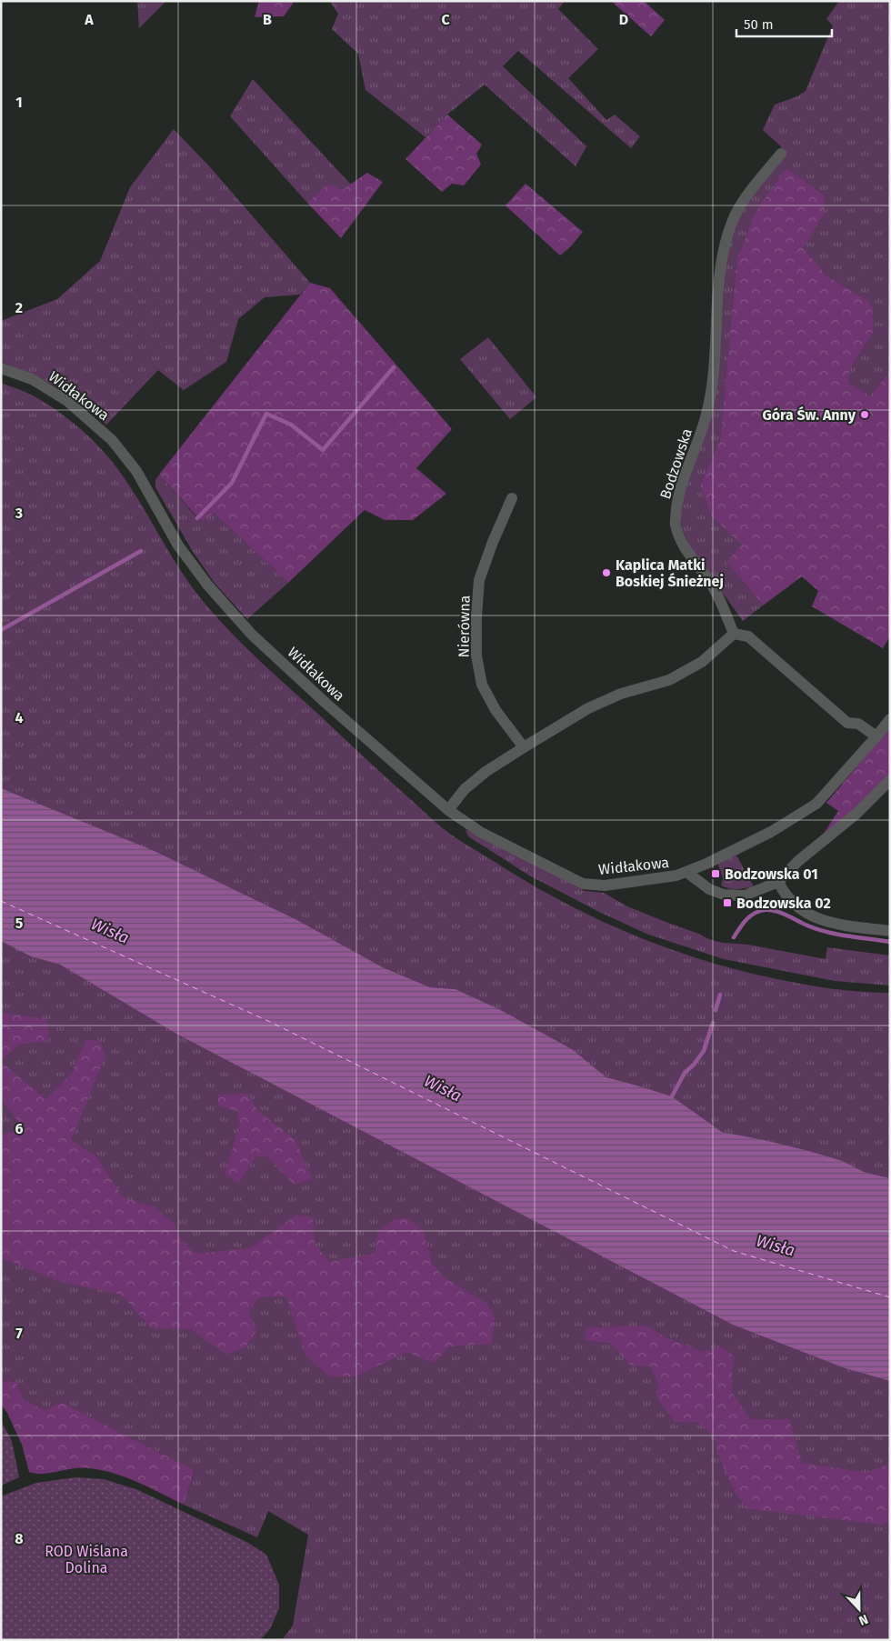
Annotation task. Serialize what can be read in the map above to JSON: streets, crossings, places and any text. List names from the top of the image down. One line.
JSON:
{"streets":{"street":["Widłakowa","Bodzowska","Nierówna"]},"water":["Wisła"],"parks":["ROD Wiślana Dolina"],"places":{"other":["Góra Św. Anny","Kaplica Matki Boskiej Śnieżnej"],"transit":["Bodzowska 01","Bodzowska 02"]},"scale_bar":"50 m","north":"bottom","grid":{"columns":["A","B","C","D"],"rows":["1","2","3","4","5","6","7","8"]}}
